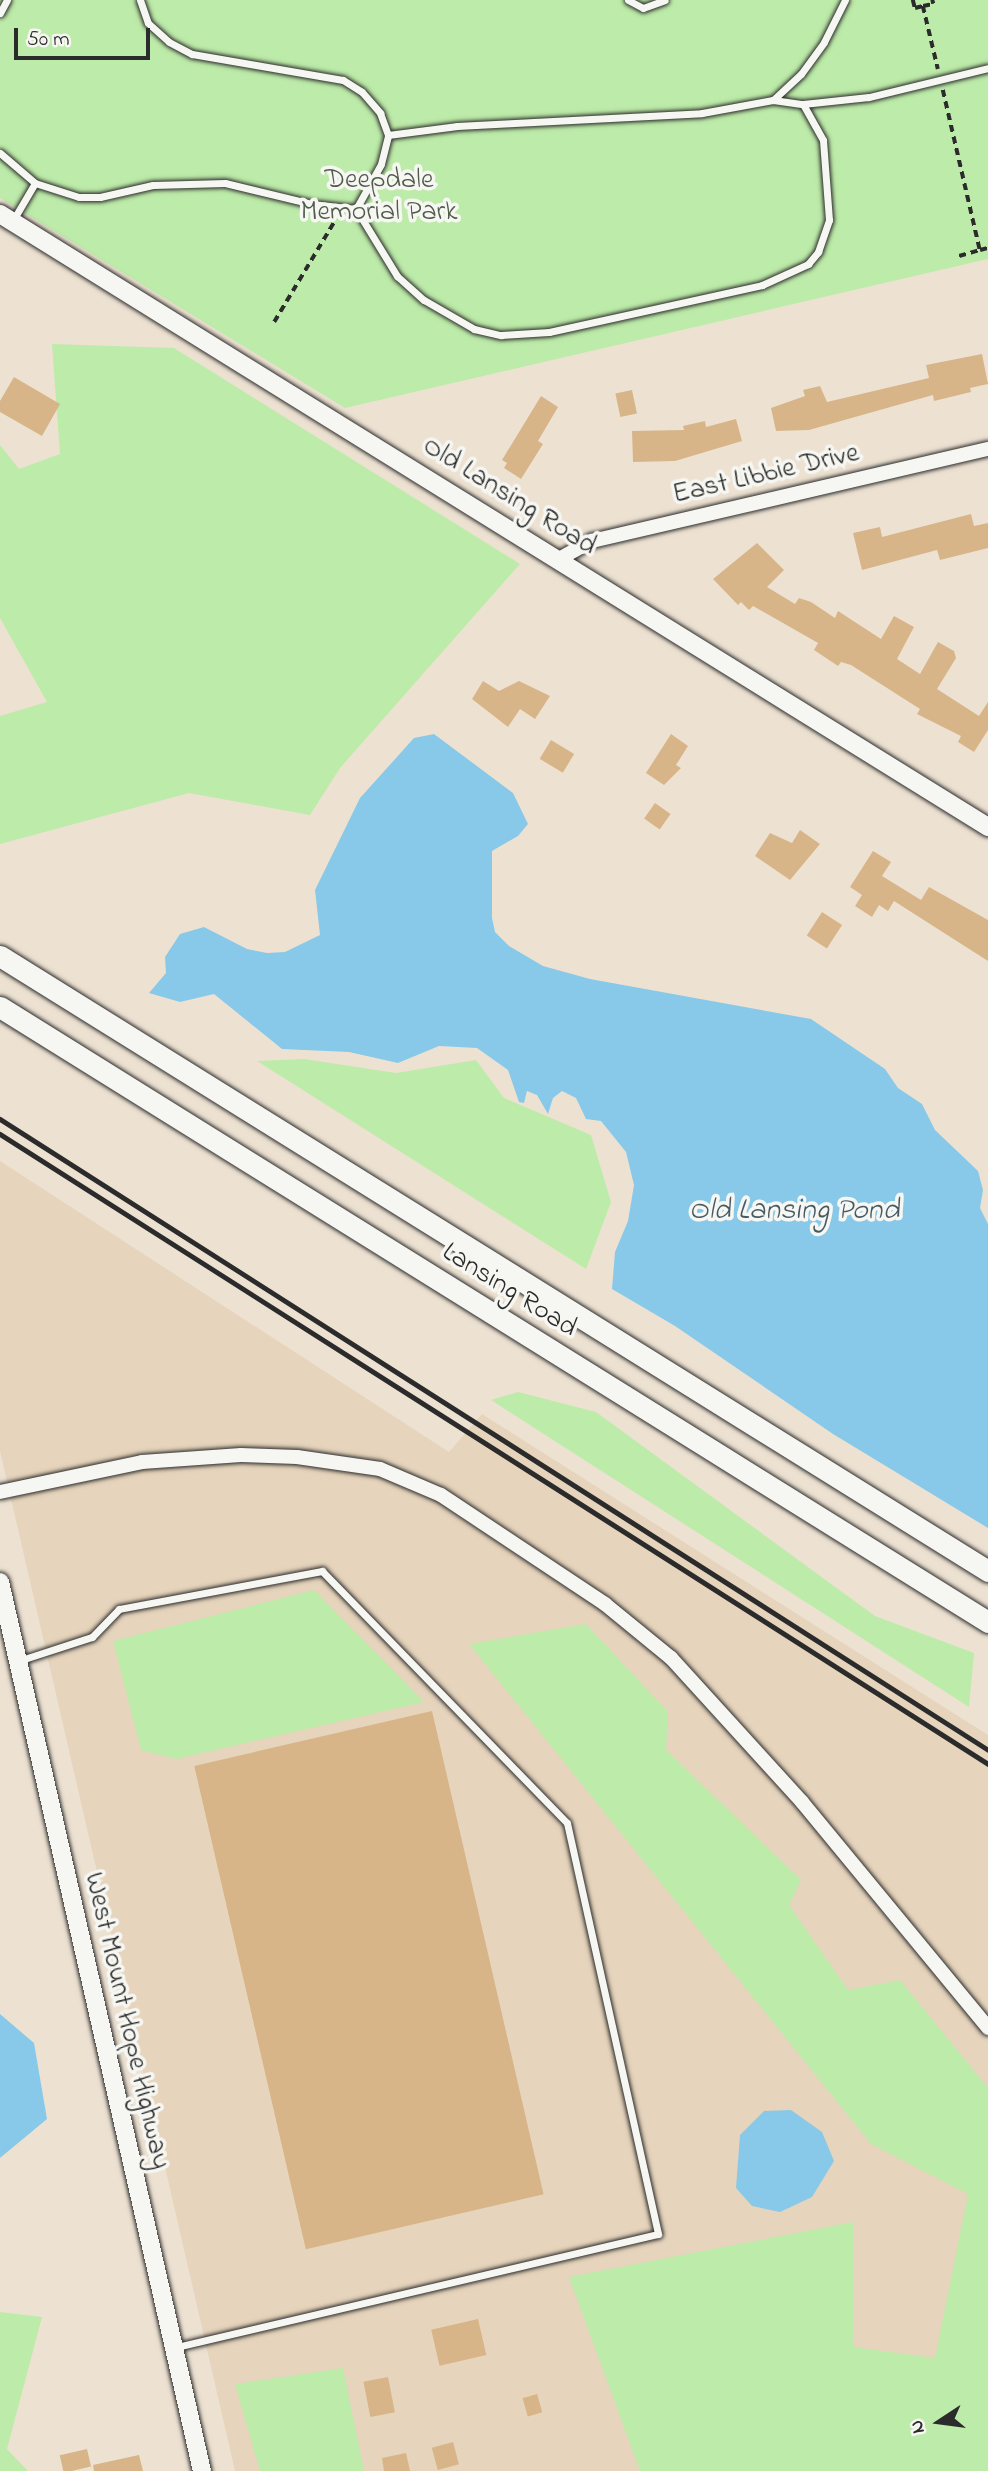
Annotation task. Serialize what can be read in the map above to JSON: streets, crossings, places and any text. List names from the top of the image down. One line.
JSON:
{"streets":{"main road":["Lansing Road"],"street":["East Libbie Drive","Old Lansing Road","West Mount Hope Highway"]},"crossings":[["East Libbie Drive","Old Lansing Road"]],"water":["Old Lansing Pond"],"parks":["Deepdale Memorial Park"],"scale_bar":"50 m","north":"left"}
